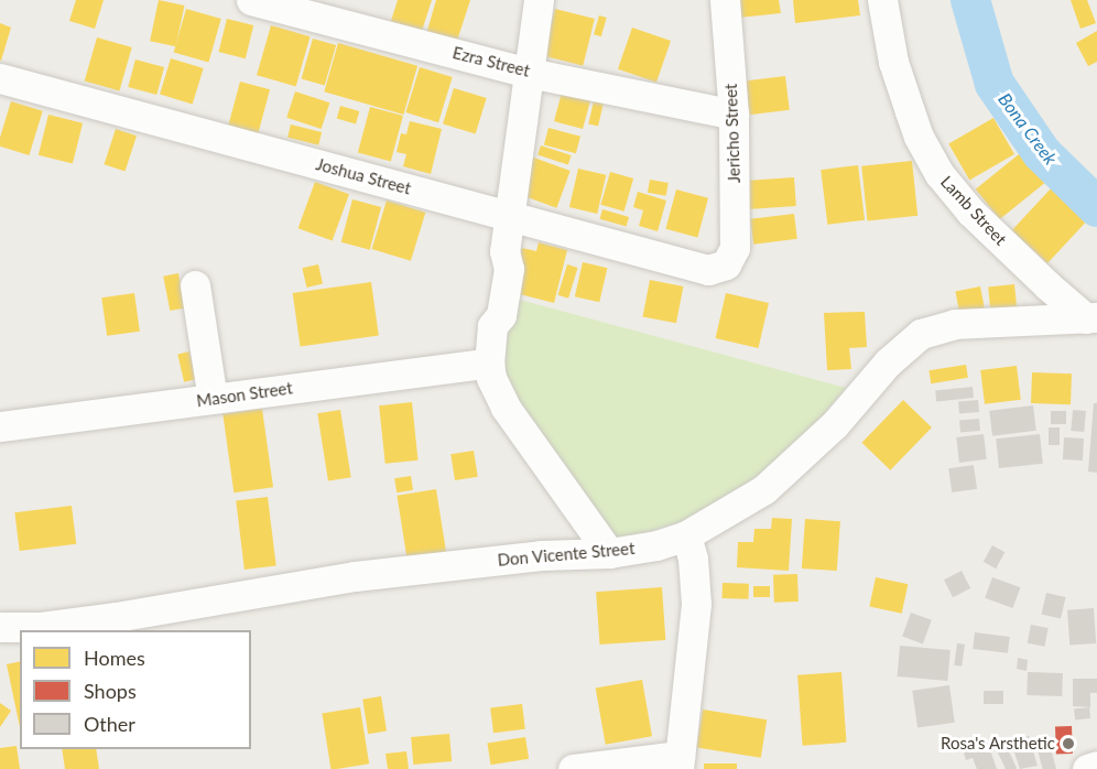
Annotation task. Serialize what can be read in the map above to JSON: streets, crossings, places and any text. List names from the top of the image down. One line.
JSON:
{"streets":{"street":["Ezra Street","Jericho Street","Joshua Street","Lamb Street","Mason Street","Don Vicente Street"]},"crossings":[["Ezra Street","Jericho Street"],["Jericho Street","Joshua Street"],["Lamb Street","Don Vicente Street"]],"water":["Bona Creek"],"places":["Rosa's Arsthetic"],"legend":["Homes","Shops","Other"]}
